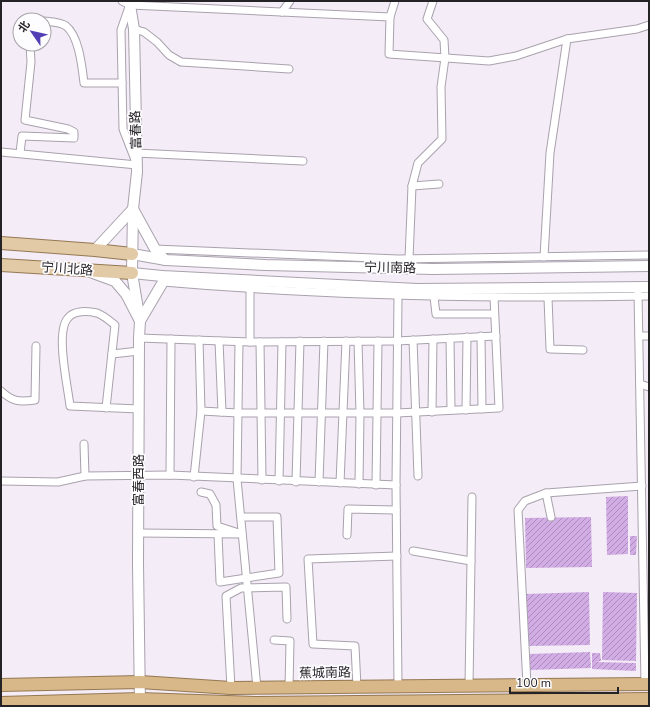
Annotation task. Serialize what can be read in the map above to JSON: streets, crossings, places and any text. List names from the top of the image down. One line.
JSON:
{"streets":{"highway":["蕉城南路"],"main road":["富春路","宁川南路","宁川北路","富春西路"]},"crossings":[["富春路","宁川南路"],["富春路","宁川北路"],["富春路","富春西路"],["宁川南路","宁川北路"],["宁川南路","富春西路"],["宁川北路","富春西路"],["富春西路","蕉城南路"]],"scale_bar":"100 m","north":"top left"}
